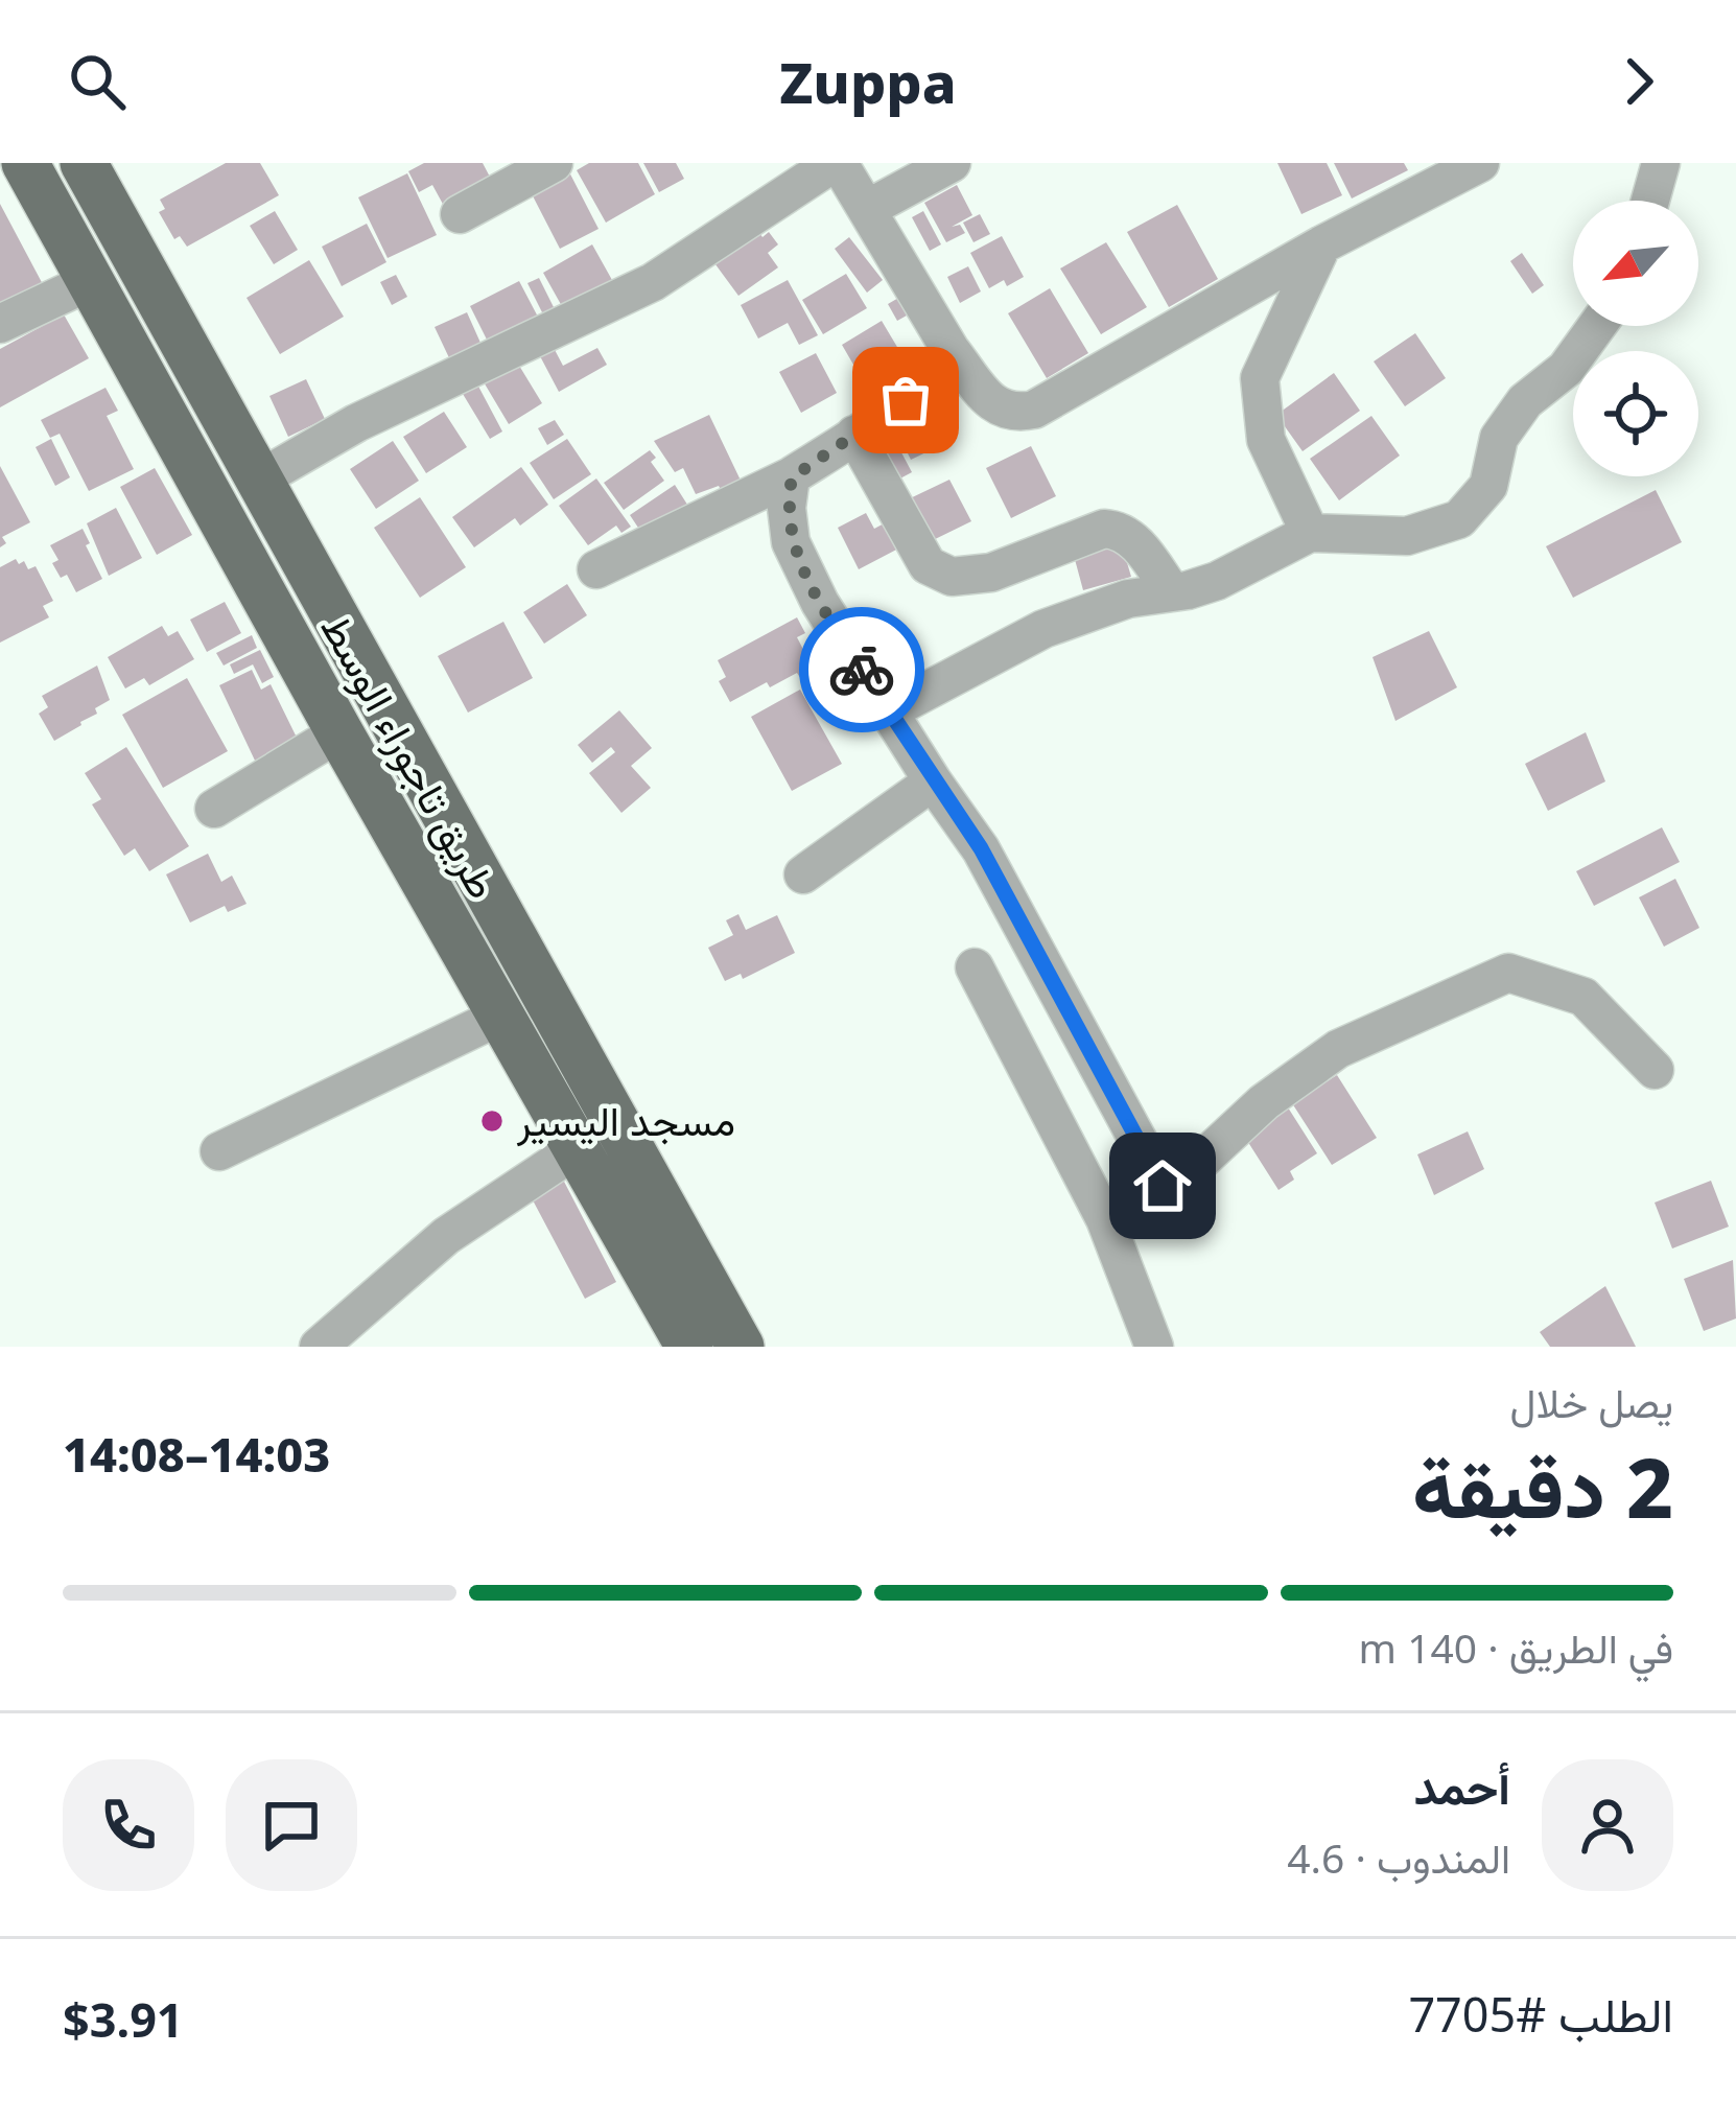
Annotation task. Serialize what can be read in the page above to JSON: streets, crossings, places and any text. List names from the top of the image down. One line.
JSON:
{"streets":{"main road":["طريق تاجوراء الوسط"]},"places":["مسجد اليسير"],"north":"bottom left","page":{"header":"Zuppa","heading":["2 دقيقة","يصل خلال","14:03–14:08"],"panel":["أحمد","المندوب · 4.6","الطلب #7705","$3.91"],"bar":"في الطريق · 140 m"}}
